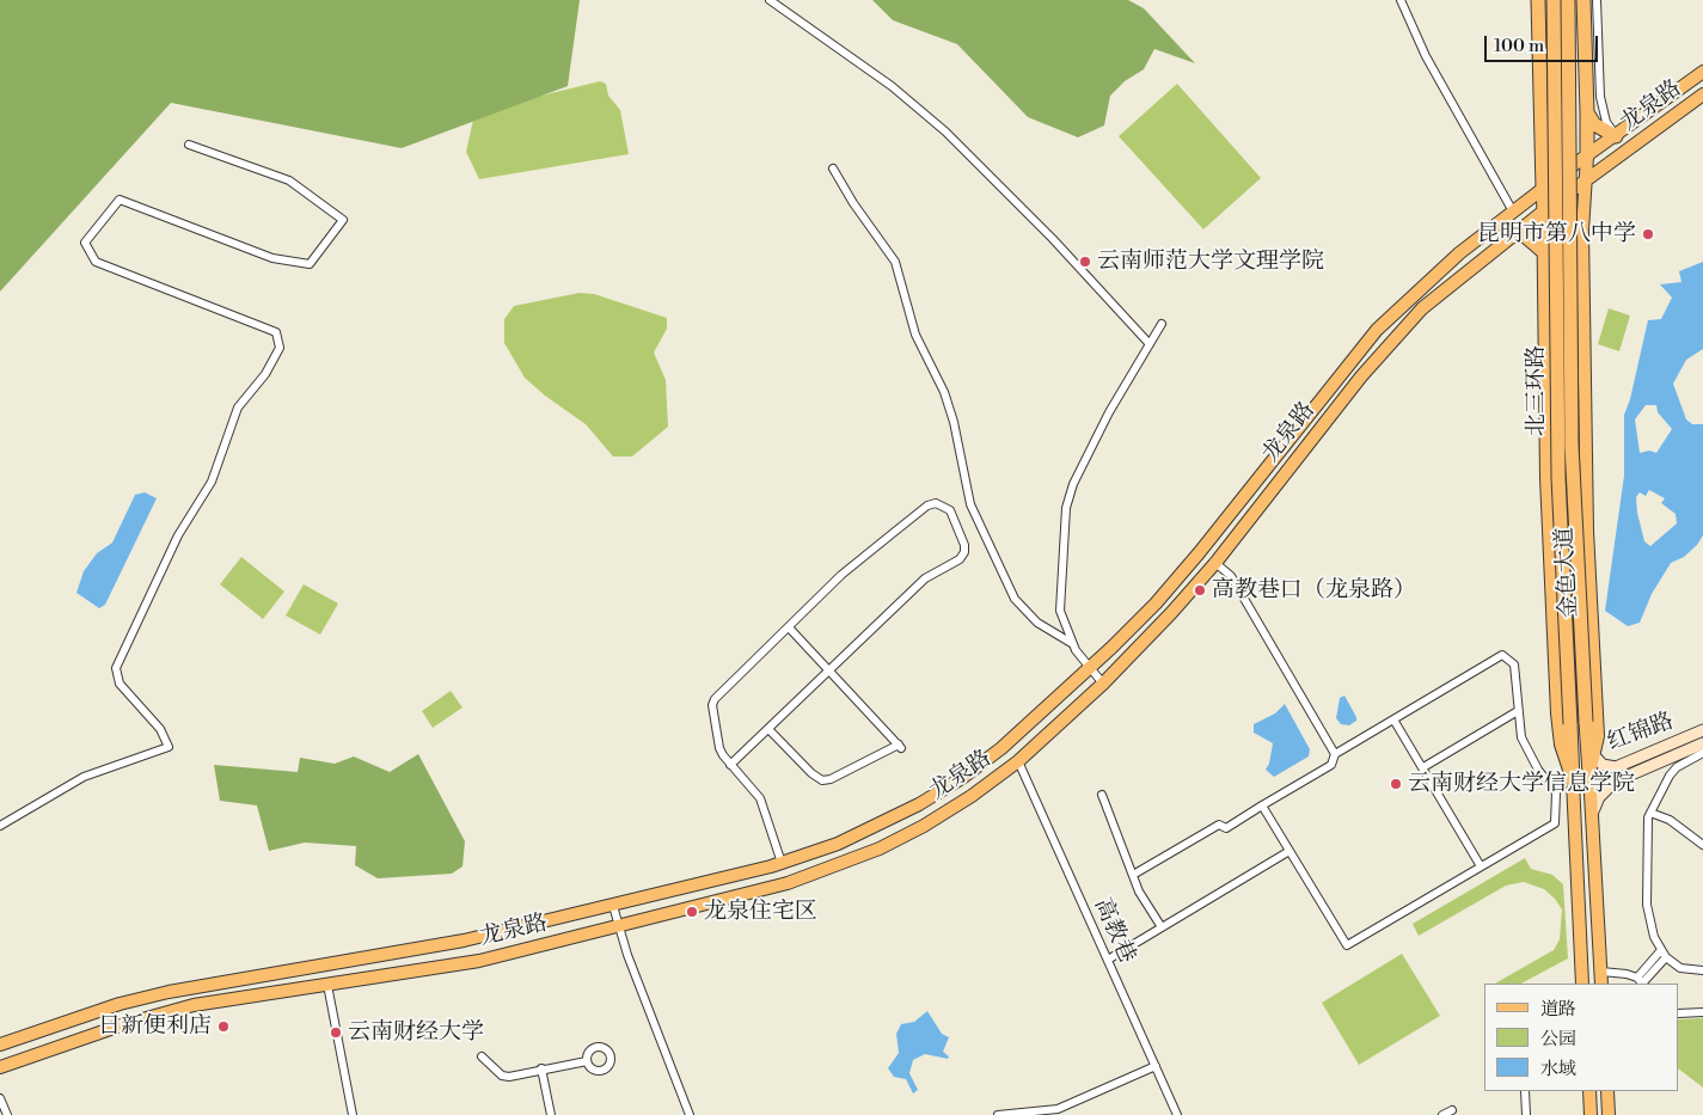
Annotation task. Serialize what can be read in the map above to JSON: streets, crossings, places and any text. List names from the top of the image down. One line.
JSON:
{"streets":{"highway":["北三环路"],"main road":["龙泉路","金色大道"],"street":["红锦路","高教巷"]},"crossings":[["龙泉路","金色大道"],["龙泉路","高教巷"],["北三环路","金色大道"],["金色大道","红锦路"]],"places":["昆明市第八中学","云南师范大学文理学院","高教巷口（龙泉路）","云南财经大学信息学院","龙泉住宅区","日新便利店","云南财经大学"],"legend":["道路","公园","水域"],"scale_bar":"100 m"}
